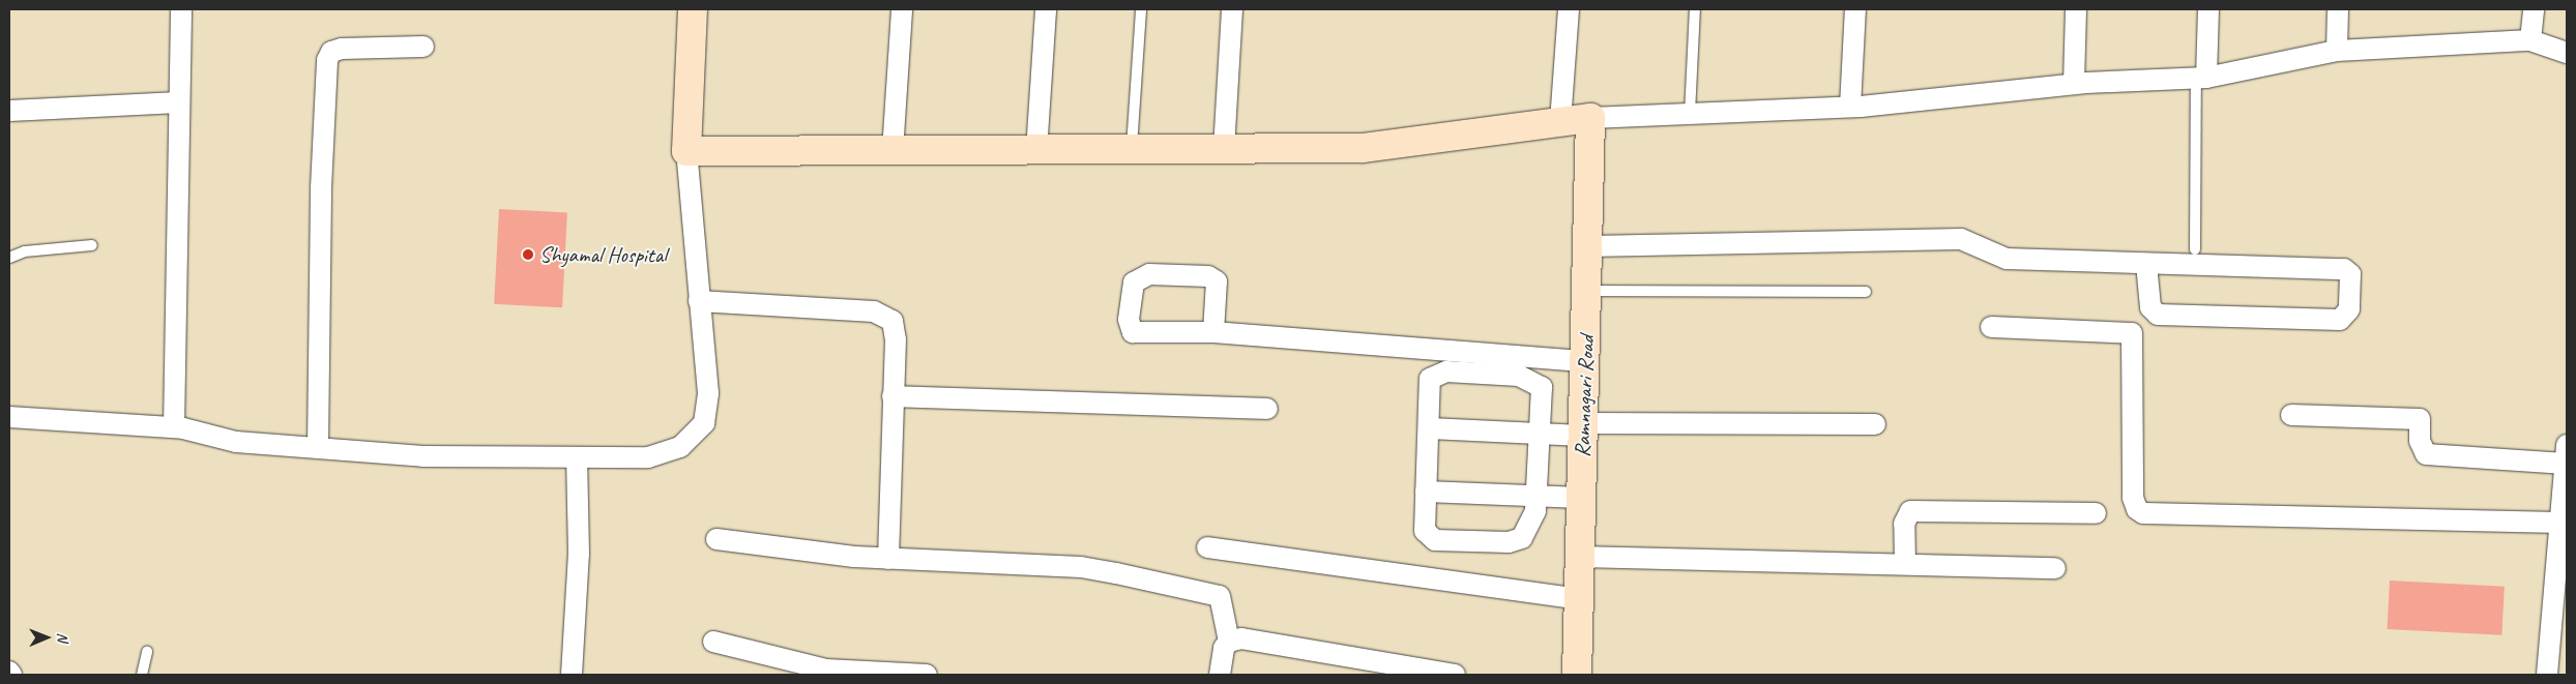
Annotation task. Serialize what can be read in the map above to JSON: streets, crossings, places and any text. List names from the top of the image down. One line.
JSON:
{"streets":{"street":["Ramnagari Road"]},"places":["Shyamal Hospital"],"north":"right"}
